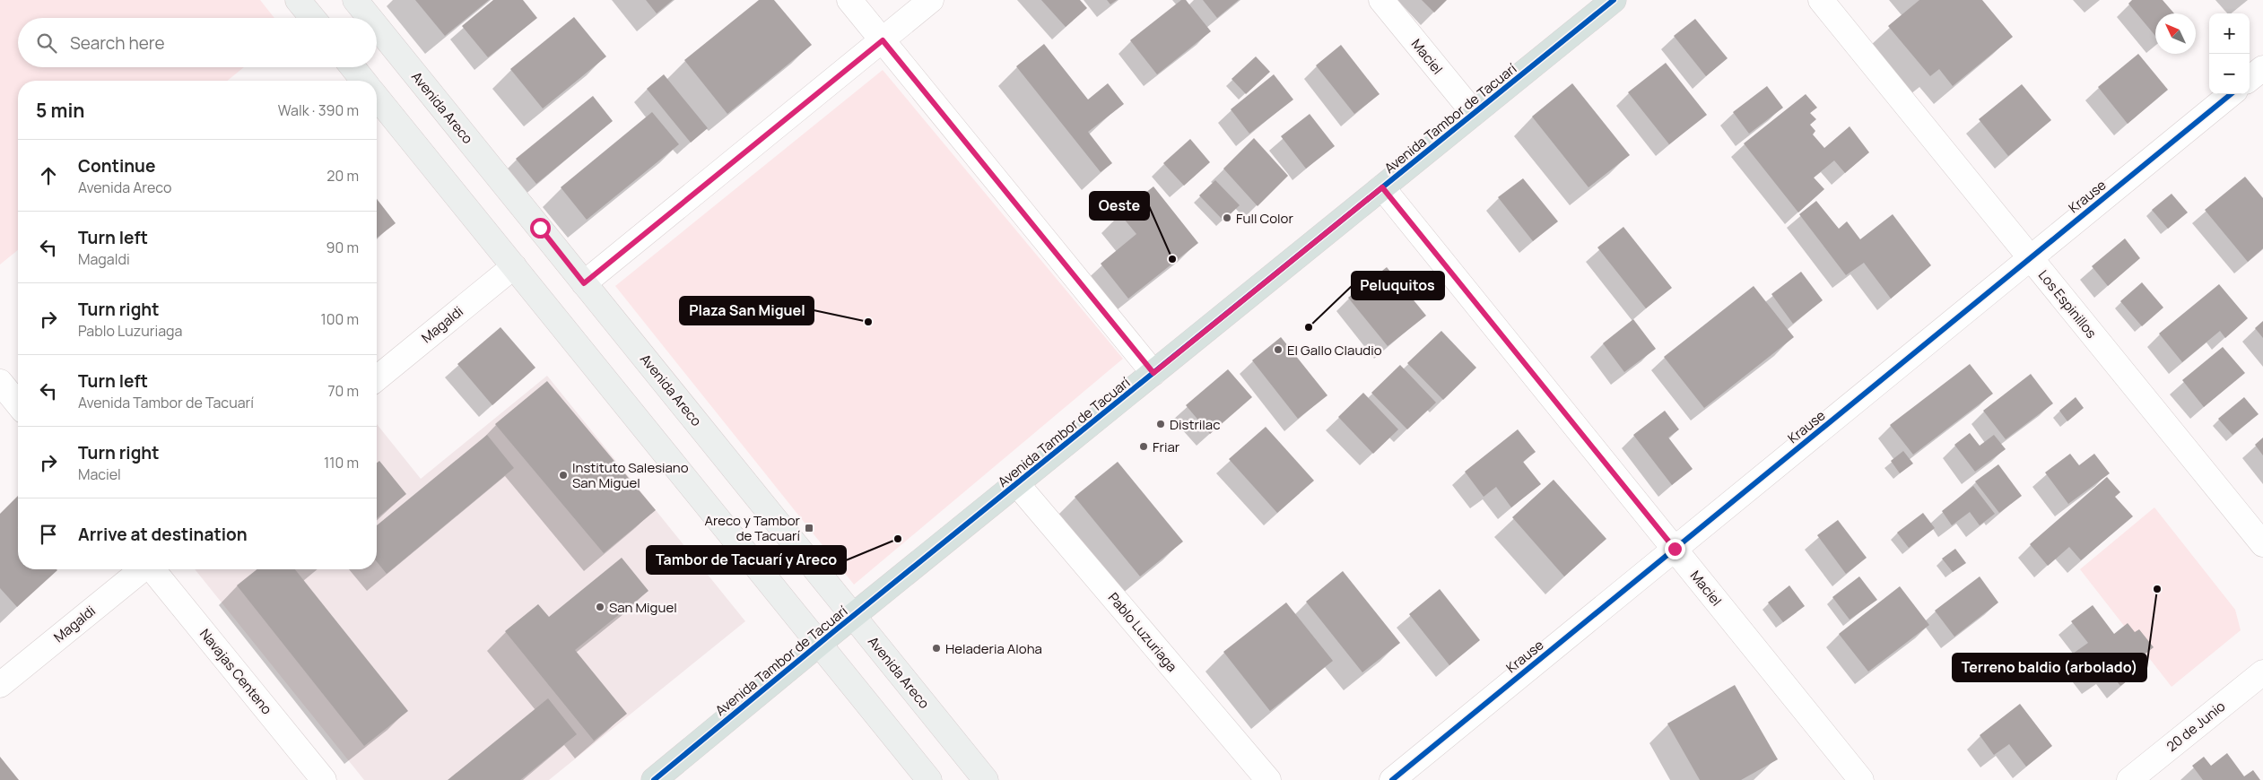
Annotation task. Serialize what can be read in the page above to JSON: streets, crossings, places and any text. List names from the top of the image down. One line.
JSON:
{"streets":{"main road":["Avenida Areco","Avenida Tambor de Tacuarí"],"street":["Maciel","Krause","Los Espinillos","Magaldi","Pablo Luzuriaga","Navajas Centeno","20 de Junio"]},"crossings":[["Maciel","Avenida Tambor de Tacuarí"],["Maciel","Krause"],["Avenida Areco","Avenida Tambor de Tacuarí"],["Avenida Tambor de Tacuarí","Pablo Luzuriaga"],["Krause","Los Espinillos"]],"places":{"other":["Full Color","Oeste","Plaza San Miguel","Peluquitos","El Gallo Claudio","Distrilac","Friar","Instituto Salesiano San Miguel","Tambor de Tacuarí y Areco","Terreno baldio (arbolado)","San Miguel","Heladeria Aloha"],"transit":["Areco y Tambor de Tacuarí"]},"north":"top left","page":{"map_buttons":["+","−"],"search":"Search here","heading":["5 min","Walk · 390 m"],"list":[["Continue","Avenida Areco","20 m"],["Turn left","Magaldi","90 m"],["Turn right","Pablo Luzuriaga","100 m"],["Turn left","Avenida Tambor de Tacuarí","70 m"],["Turn right","Maciel","110 m"],"Arrive at destination"]}}
